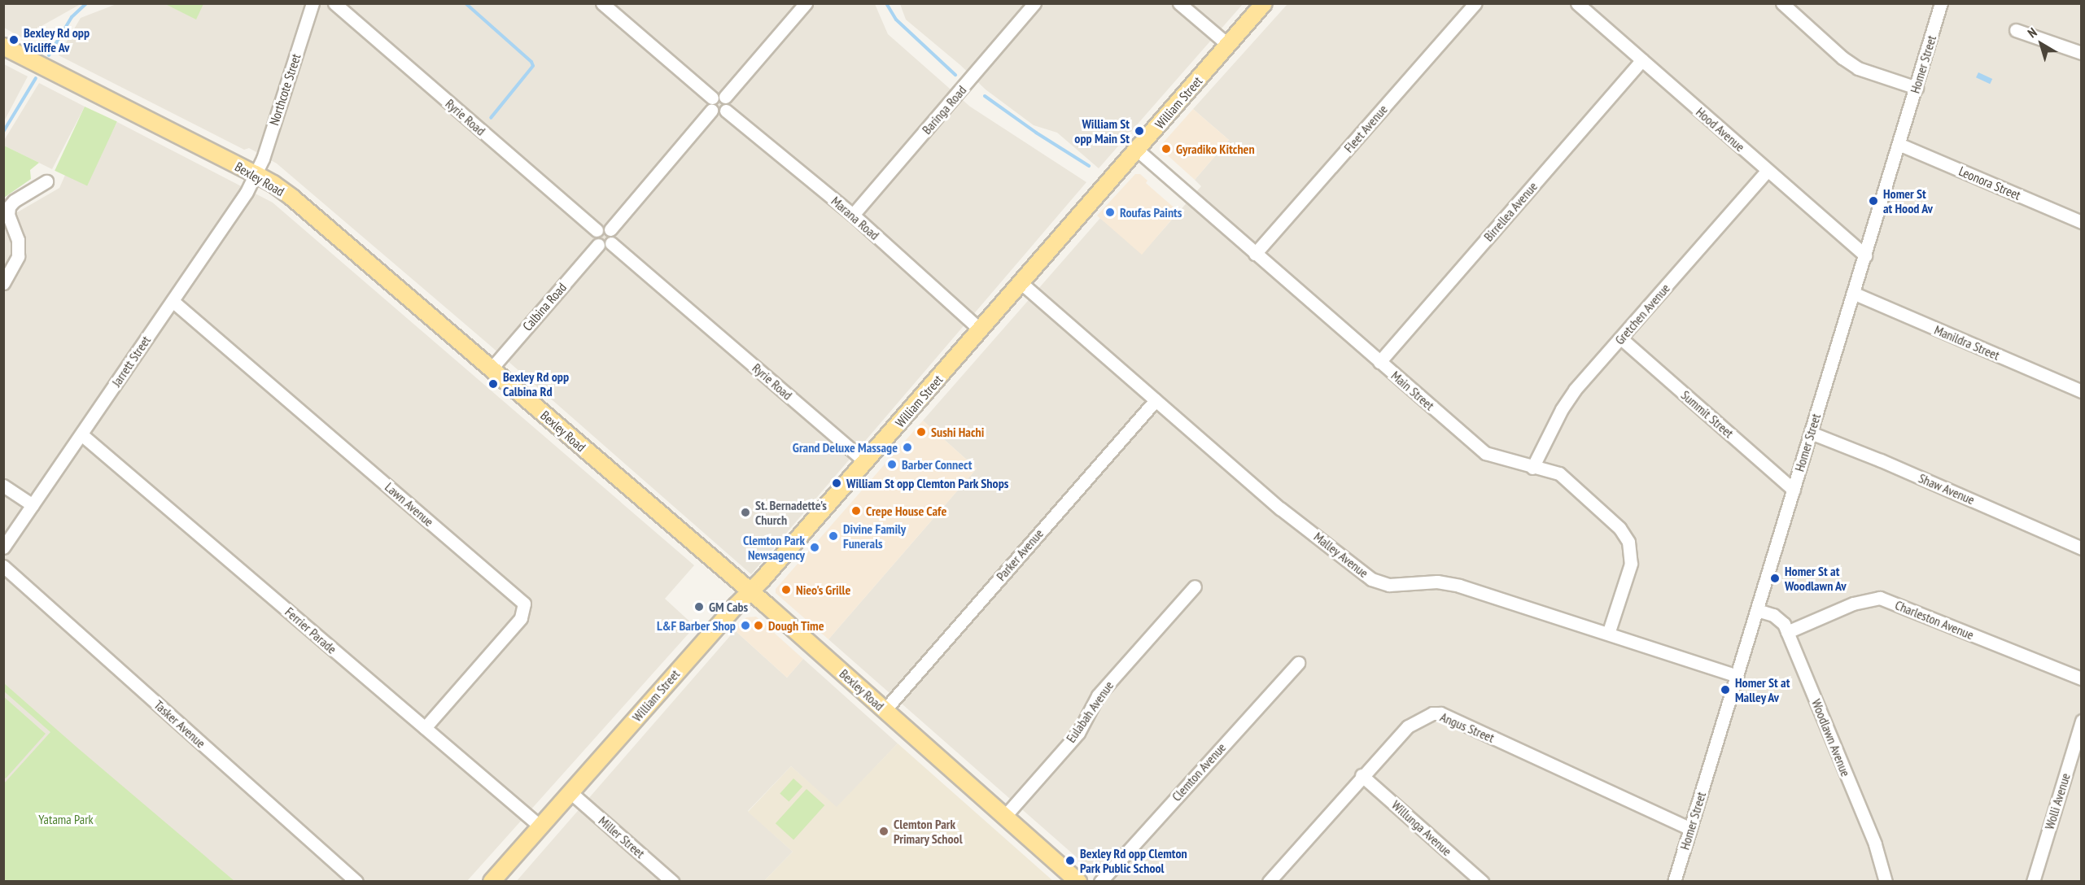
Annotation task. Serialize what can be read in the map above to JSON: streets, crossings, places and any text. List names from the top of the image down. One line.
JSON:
{"streets":{"main road":["William Street","Bexley Road"],"street":["Homer Street","Northcote Street","Baringa Road","Ryrie Road","Fleet Avenue","Hood Avenue","Leonora Street","Birrellea Avenue","Marana Road","Calbina Road","Gretchen Avenue","Manildra Street","Jarrett Street","Main Street","Summit Street","Shaw Avenue","Lawn Avenue","Parker Avenue","Malley Avenue","Charleston Avenue","Ferrier Parade","Eulabah Avenue","Tasker Avenue","Angus Street","Woodlawn Avenue","Clemton Avenue","Wolli Avenue","Willunga Avenue","Miller Street"]},"crossings":[["Homer Street","Hood Avenue"],["Homer Street","Leonora Street"],["Homer Street","Manildra Street"],["Homer Street","Summit Street"],["Homer Street","Shaw Avenue"],["Homer Street","Malley Avenue"],["Homer Street","Angus Street"],["Homer Street","Woodlawn Avenue"],["Northcote Street","Bexley Road"],["Northcote Street","Jarrett Street"],["William Street","Ryrie Road"],["William Street","Bexley Road"],["William Street","Marana Road"],["William Street","Main Street"],["William Street","Malley Avenue"],["William Street","Ferrier Parade"],["William Street","Miller Street"],["Baringa Road","Marana Road"],["Ryrie Road","Calbina Road"],["Fleet Avenue","Main Street"],["Hood Avenue","Birrellea Avenue"],["Hood Avenue","Gretchen Avenue"],["Bexley Road","Calbina Road"],["Bexley Road","Jarrett Street"],["Bexley Road","Parker Avenue"],["Bexley Road","Eulabah Avenue"],["Birrellea Avenue","Main Street"],["Gretchen Avenue","Main Street"],["Gretchen Avenue","Summit Street"],["Jarrett Street","Lawn Avenue"],["Jarrett Street","Ferrier Parade"],["Main Street","Malley Avenue"],["Lawn Avenue","Ferrier Parade"],["Parker Avenue","Malley Avenue"],["Charleston Avenue","Woodlawn Avenue"],["Angus Street","Willunga Avenue"]],"parks":["Yatama Park"],"places":["Bexley Rd opp Vicliffe Av","William St opp Main St","Gyradiko Kitchen","Homer St at Hood Av","Roufas Paints","Bexley Rd opp Calbina Rd","Sushi Hachi","Grand Deluxe Massage","Barber Connect","William St opp Clemton Park Shops","Crepe House Cafe","St. Bernadette's Church","Divine Family Funerals","Clemton Park Newsagency","Homer St at Woodlawn Av","Nieo's Grille","GM Cabs","L&F Barber Shop","Dough Time","Homer St at Malley Av","Clemton Park Primary School","Bexley Rd opp Clemton Park Public School"],"north":"top left"}
